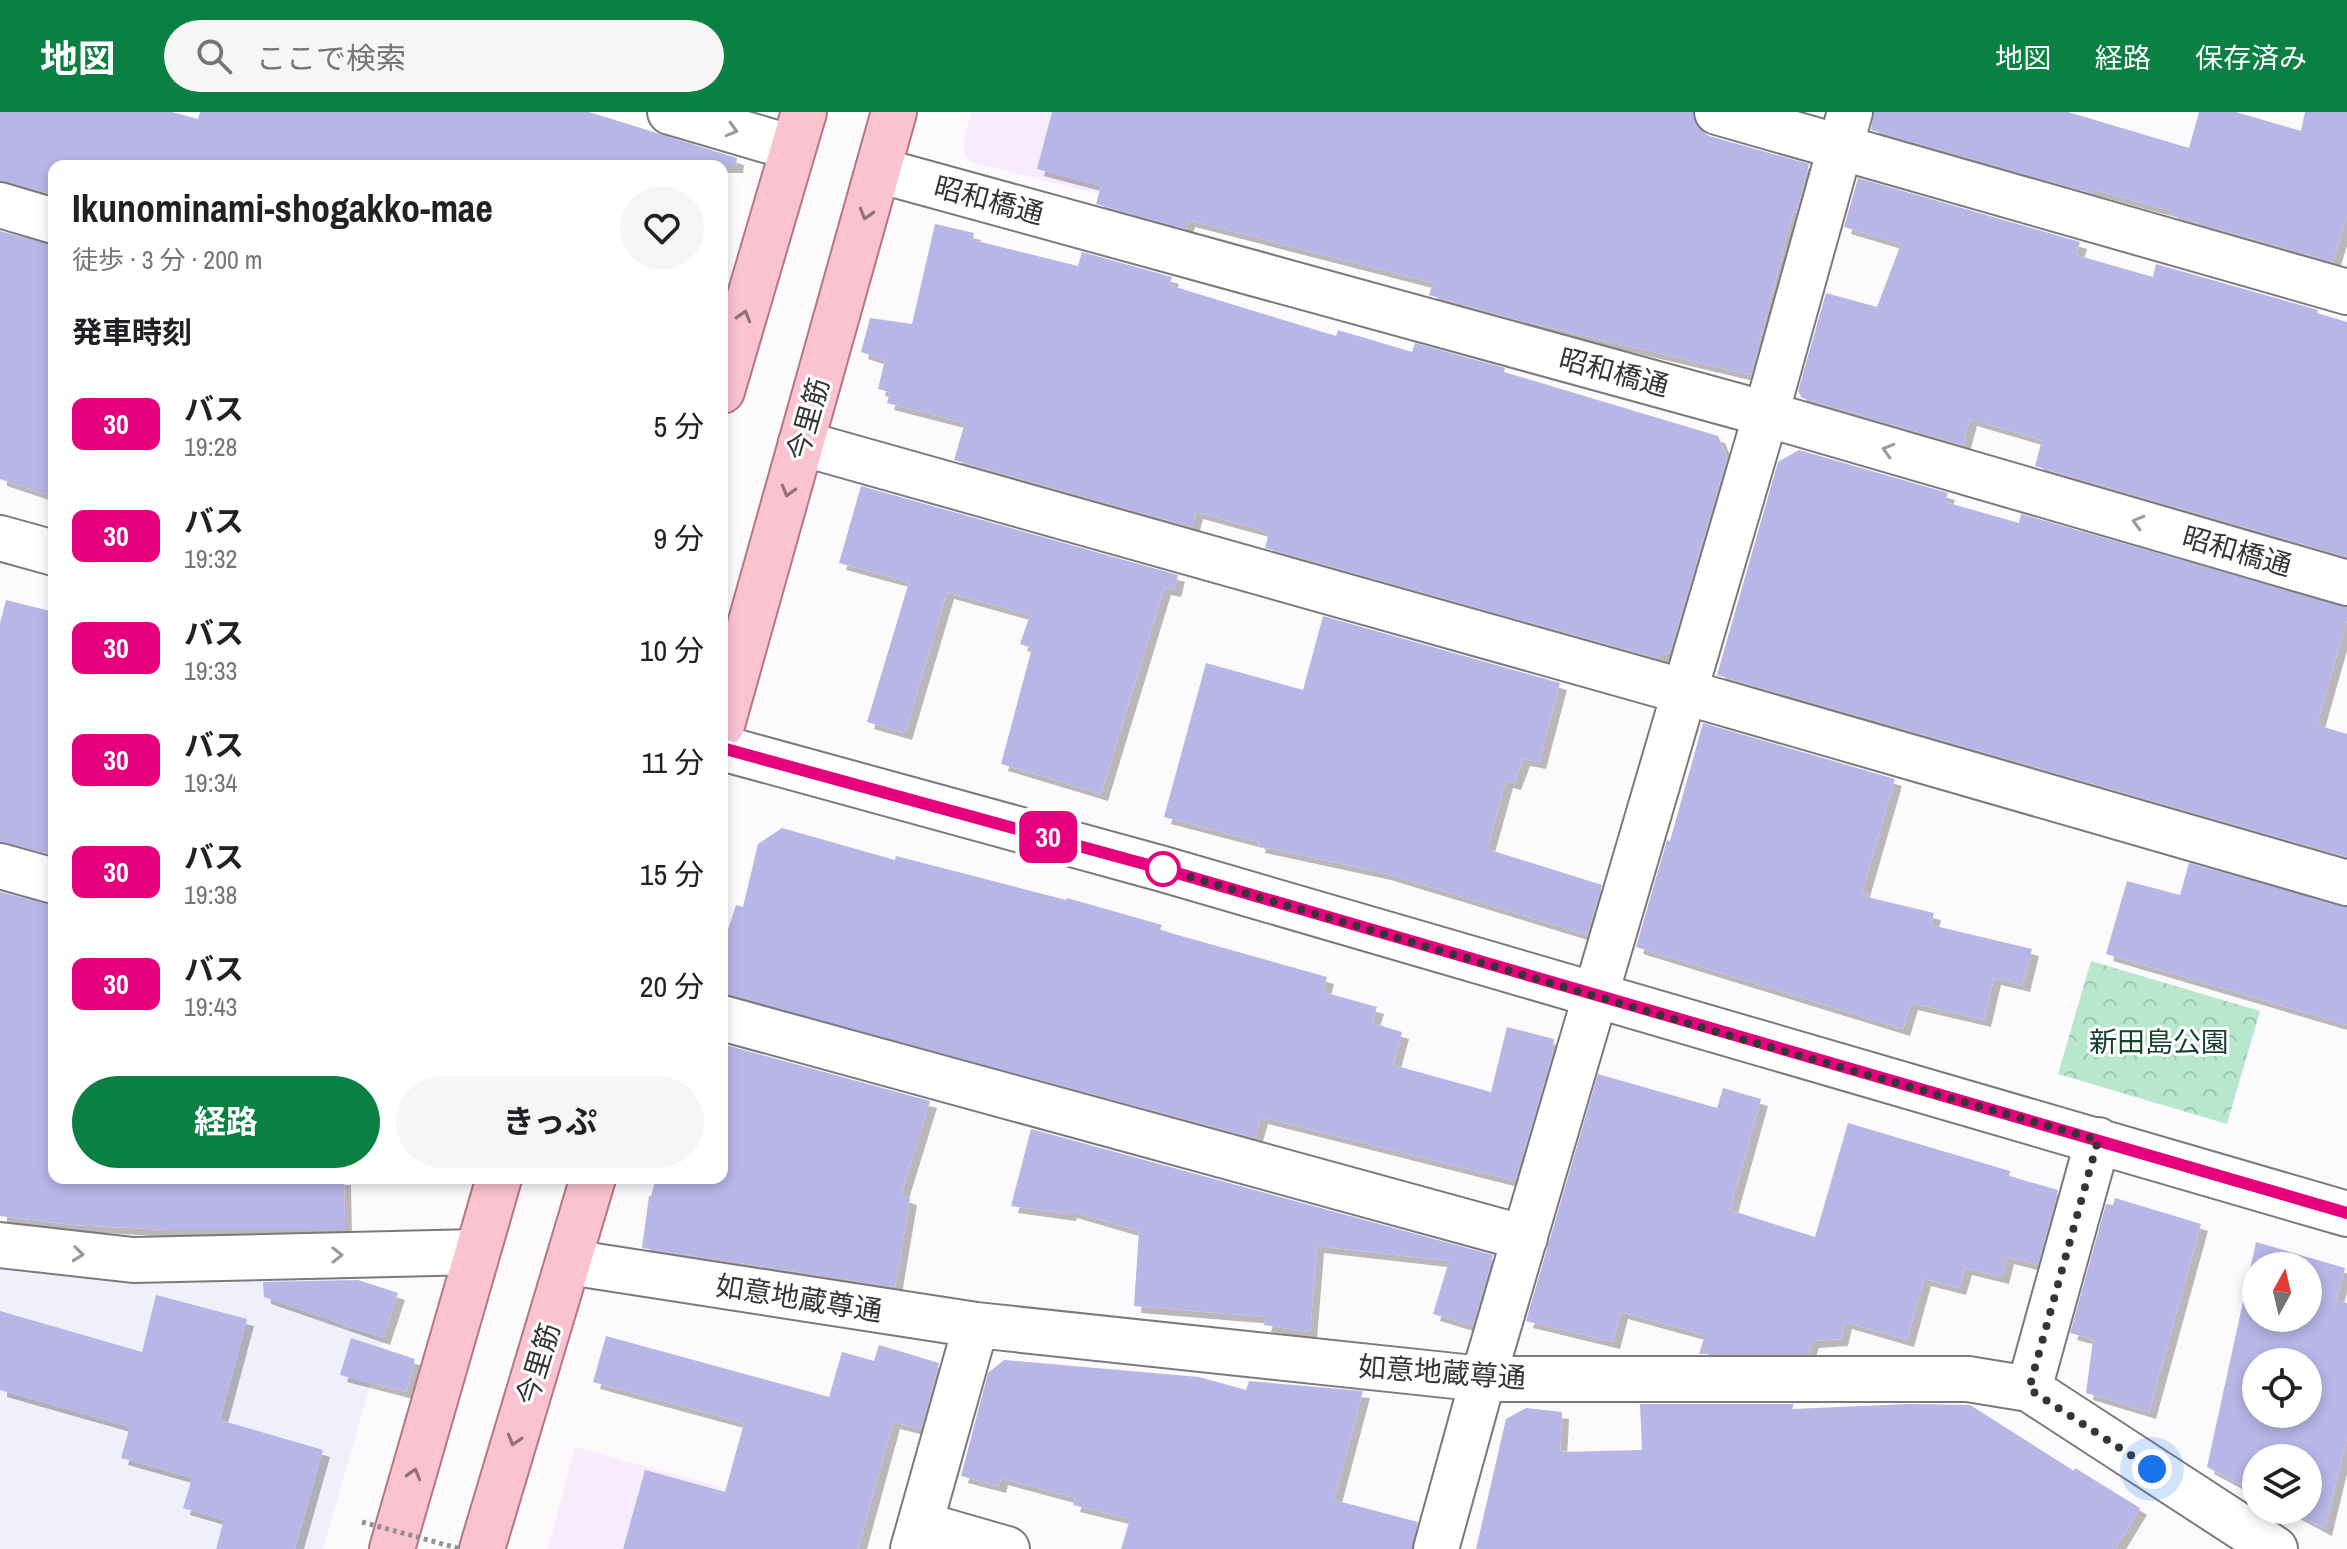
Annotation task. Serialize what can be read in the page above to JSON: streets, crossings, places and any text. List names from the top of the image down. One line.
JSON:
{"streets":{"main road":["今里筋"],"street":["昭和橋通","如意地蔵尊通"]},"crossings":[["昭和橋通","今里筋"],["今里筋","如意地蔵尊通"]],"parks":["新田島公園"],"lines":["bus line 30"],"north":"top","page":{"header":"地図","search":"ここで検索","nav":["地図","経路","保存済み"],"on_map":"30","heading":[["Ikunominami-shogakko-mae","徒歩 · 3 分 · 200 m"],"発車時刻"],"list":[{"mark":"30","name":"バス","note":"19:28","value":"5 分"},{"mark":"30","name":"バス","note":"19:32","value":"9 分"},{"mark":"30","name":"バス","note":"19:33","value":"10 分"},{"mark":"30","name":"バス","note":"19:34","value":"11 分"},{"mark":"30","name":"バス","note":"19:38","value":"15 分"},{"mark":"30","name":"バス","note":"19:43","value":"20 分"}],"buttons":["経路","きっぷ"]}}
